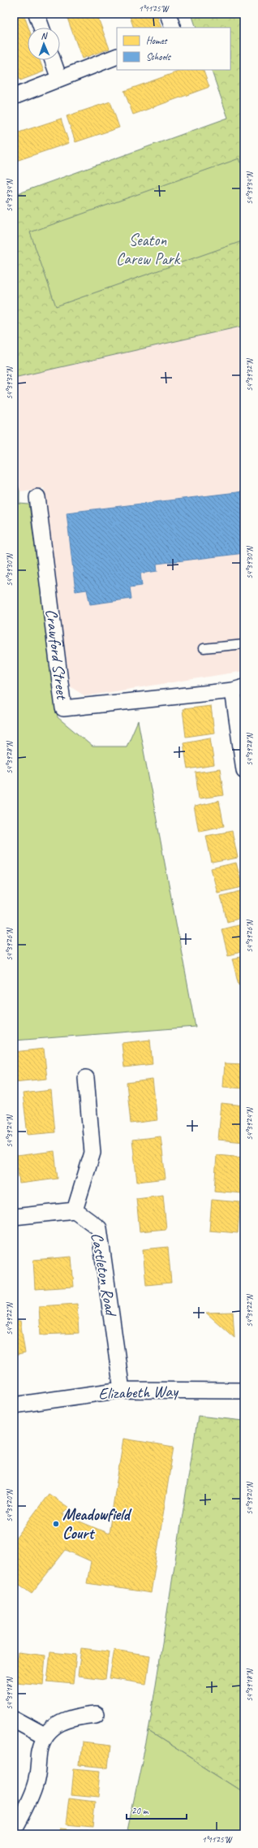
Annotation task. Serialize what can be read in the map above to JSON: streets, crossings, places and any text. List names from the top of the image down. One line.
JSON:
{"streets":{"street":["Crawford Street","Castleton Road","Elizabeth Way"]},"crossings":[["Castleton Road","Elizabeth Way"]],"parks":["Seaton Carew Park"],"places":["Meadowfield Court"],"legend":["Homes","Schools"],"scale_bar":"20 m","north":"top","coordinates":["1°11'25\"W","54°39'34\"N","54°39'32\"N","54°39'30\"N","54°39'28\"N","54°39'26\"N","54°39'24\"N","54°39'22\"N","54°39'20\"N","54°39'18\"N"]}
